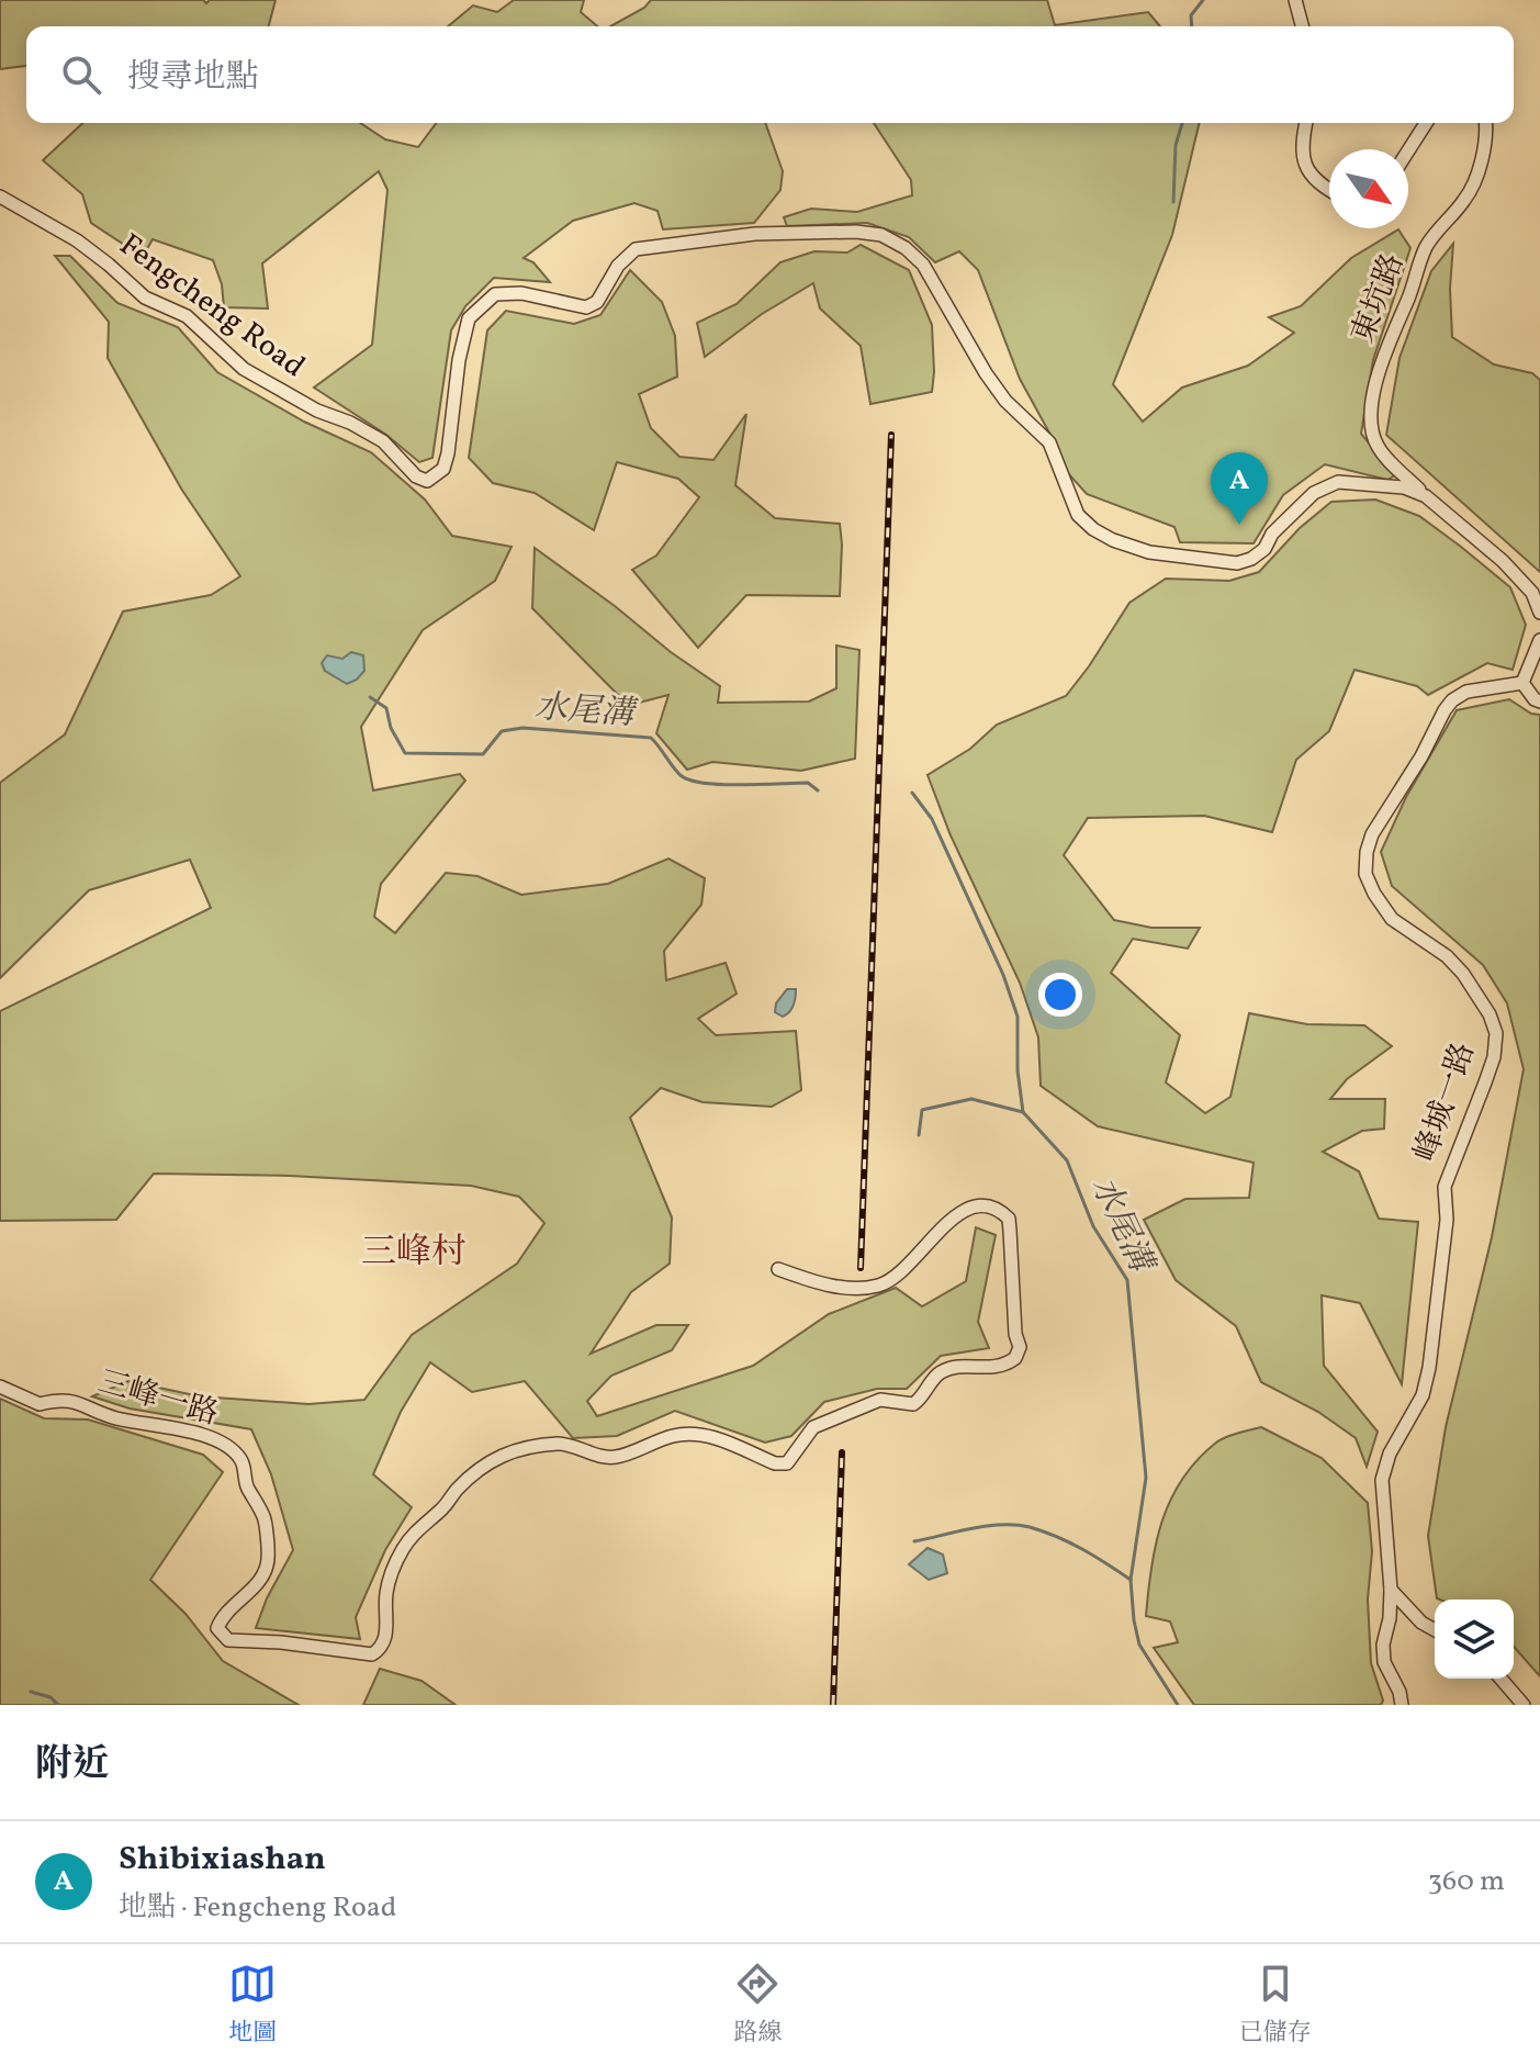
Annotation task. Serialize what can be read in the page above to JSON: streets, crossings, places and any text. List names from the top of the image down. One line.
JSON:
{"streets":{"street":["東坑路","Fengcheng Road","峰城一路","三峰一路"]},"crossings":[["東坑路","Fengcheng Road"]],"districts":["三峰村"],"water":["水尾溝"],"north":"bottom right","page":{"search":"搜尋地點","pins":"A","heading":"附近","list":[{"mark":"A","name":"Shibixiashan","note":"地點 · Fengcheng Road","value":"360 m"}],"nav":["地圖","路線","已儲存"]}}
